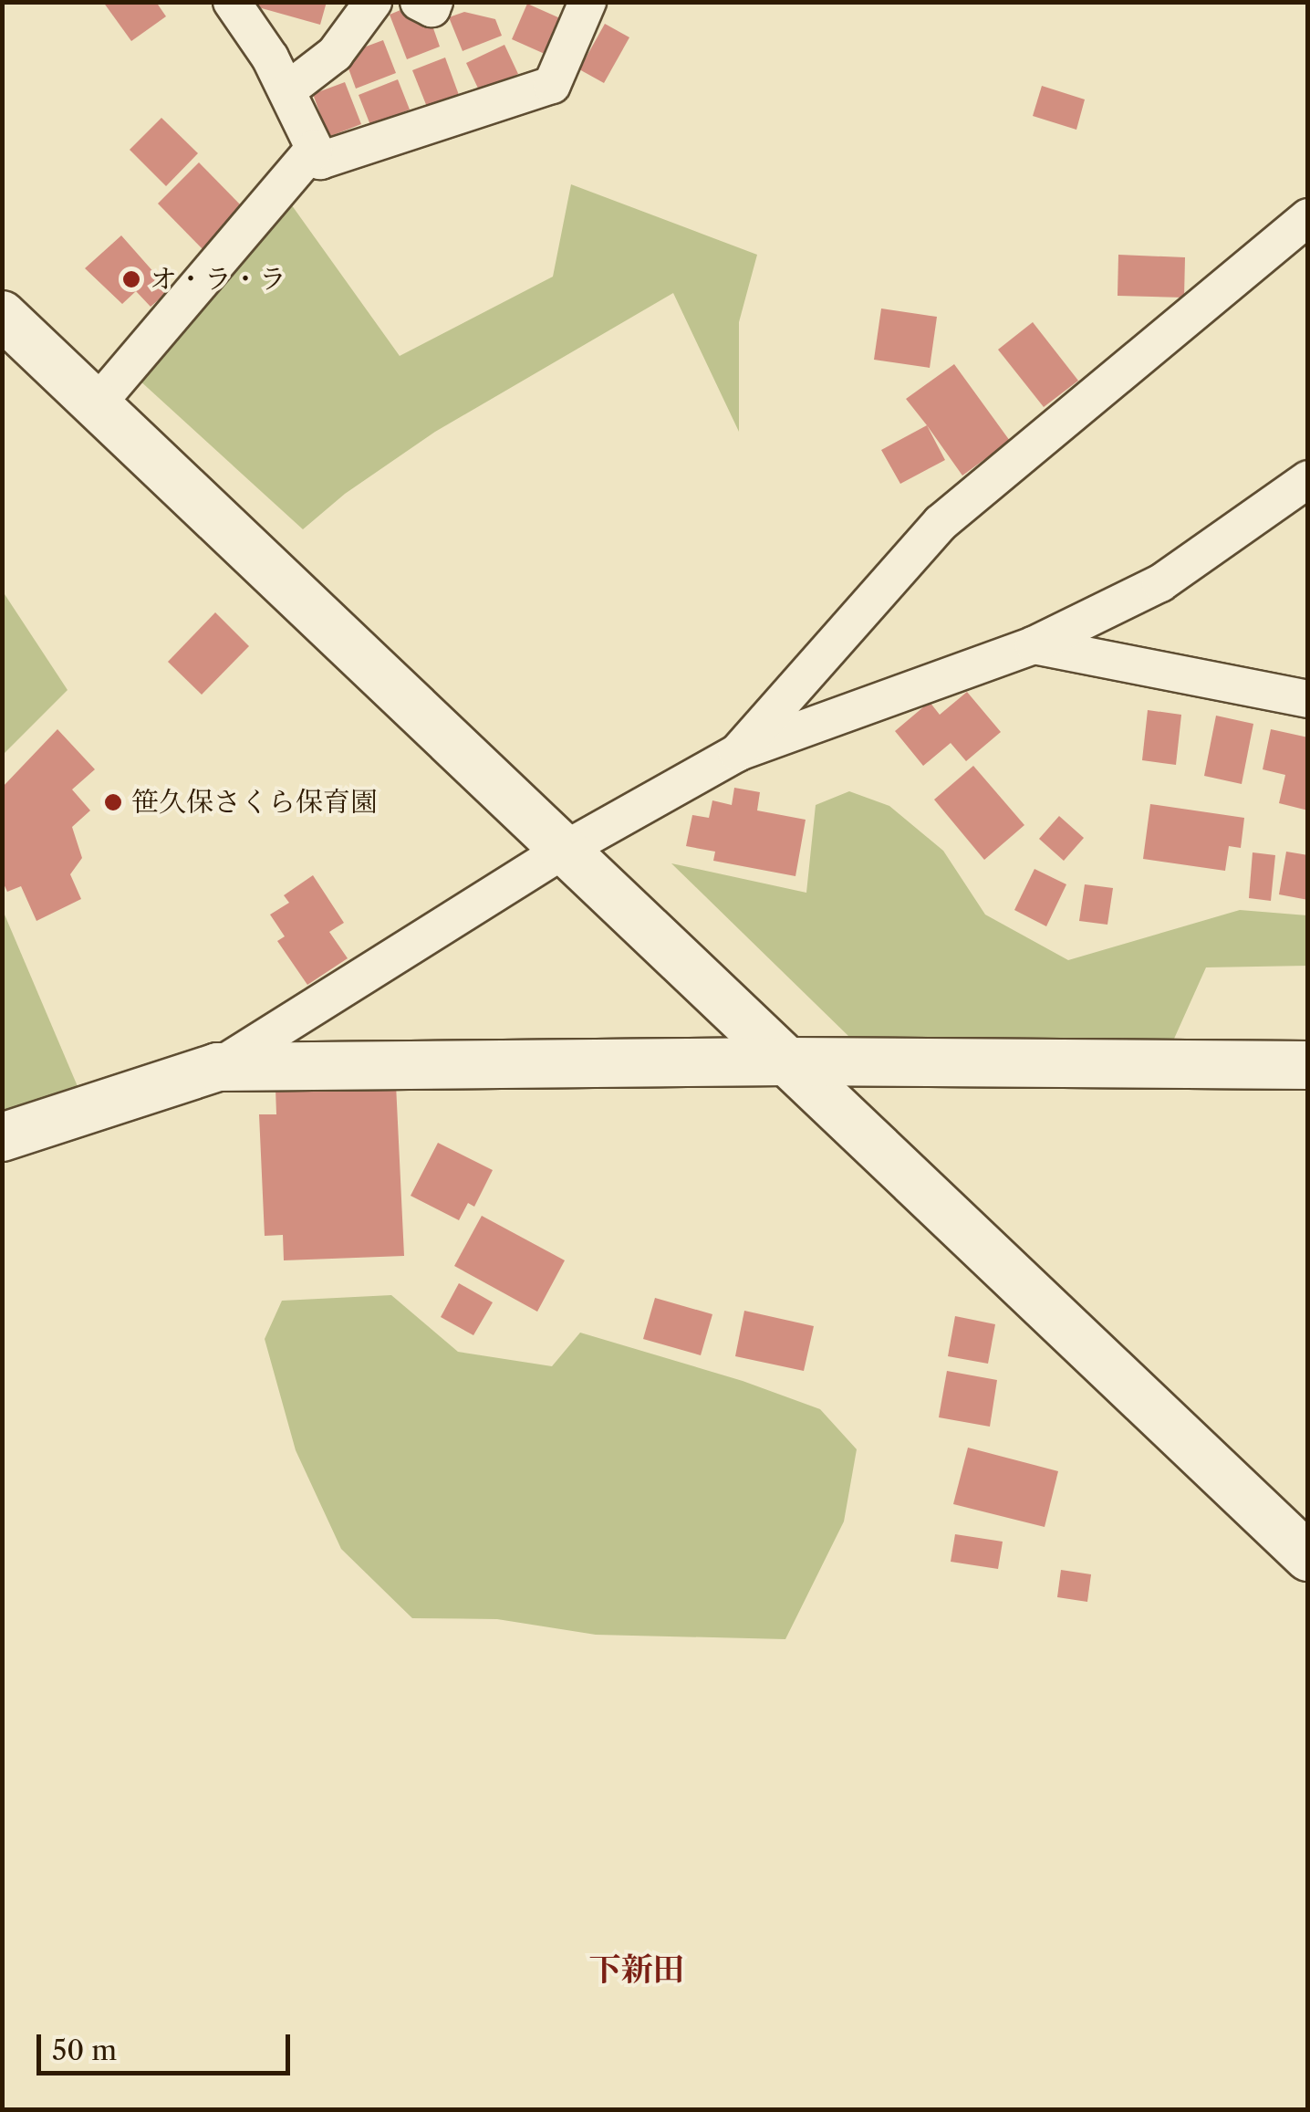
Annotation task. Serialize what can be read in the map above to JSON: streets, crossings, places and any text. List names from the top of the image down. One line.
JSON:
{"districts":["下新田"],"places":["オ・ラ・ラ","笹久保さくら保育園"],"scale_bar":"50 m"}
